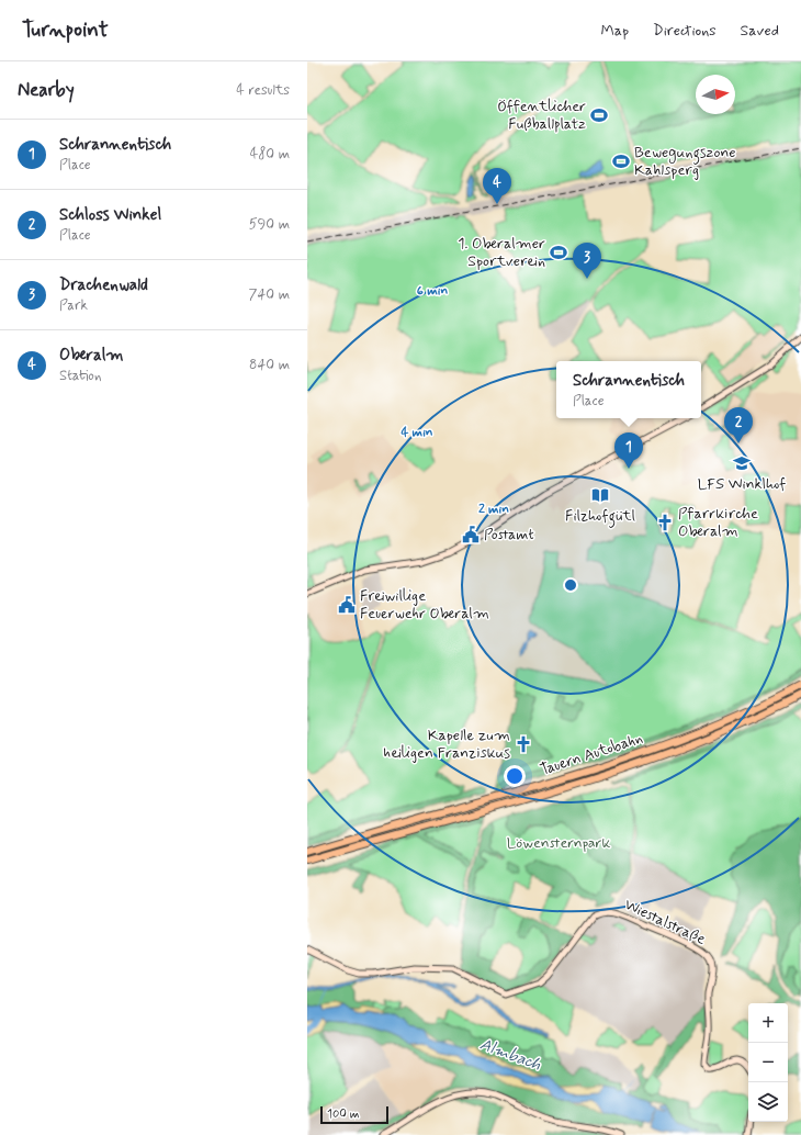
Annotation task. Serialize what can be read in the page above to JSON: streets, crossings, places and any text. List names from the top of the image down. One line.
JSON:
{"streets":{"highway":["Tauern Autobahn"],"main road":["Wiestalstraße"]},"water":["Almbach"],"parks":["Löwensternpark"],"places":{"sports":["Öffentlicher Fußballplatz","Bewegungszone Kahlsperg","1. Oberalmer Sportverein"],"school or university":["LFS Winklhof"],"library":["Filzhofgütl"],"church":["Pfarrkirche Oberalm","Kapelle zum heiligen Franziskus"],"public building":["Postamt","Freiwillige Feuerwehr Oberalm"]},"scale_bar":"100 m","north":"right","page":{"header":"Turnpoint","nav":["Map","Directions","Saved"],"heading":["Nearby","4 results"],"list":[{"mark":"1","name":"Schrannentisch","note":"Place","value":"480 m"},{"mark":"2","name":"Schloss Winkel","note":"Place","value":"590 m"},{"mark":"3","name":"Drachenwald","note":"Park","value":"740 m"},{"mark":"4","name":"Oberalm","note":"Station","value":"840 m"}],"pins":["4","3","2","1"],"popup":["Schrannentisch","Place"],"map_buttons":["+","−"],"scale":"100 m"},"rings":["6 min","4 min","2 min"]}
